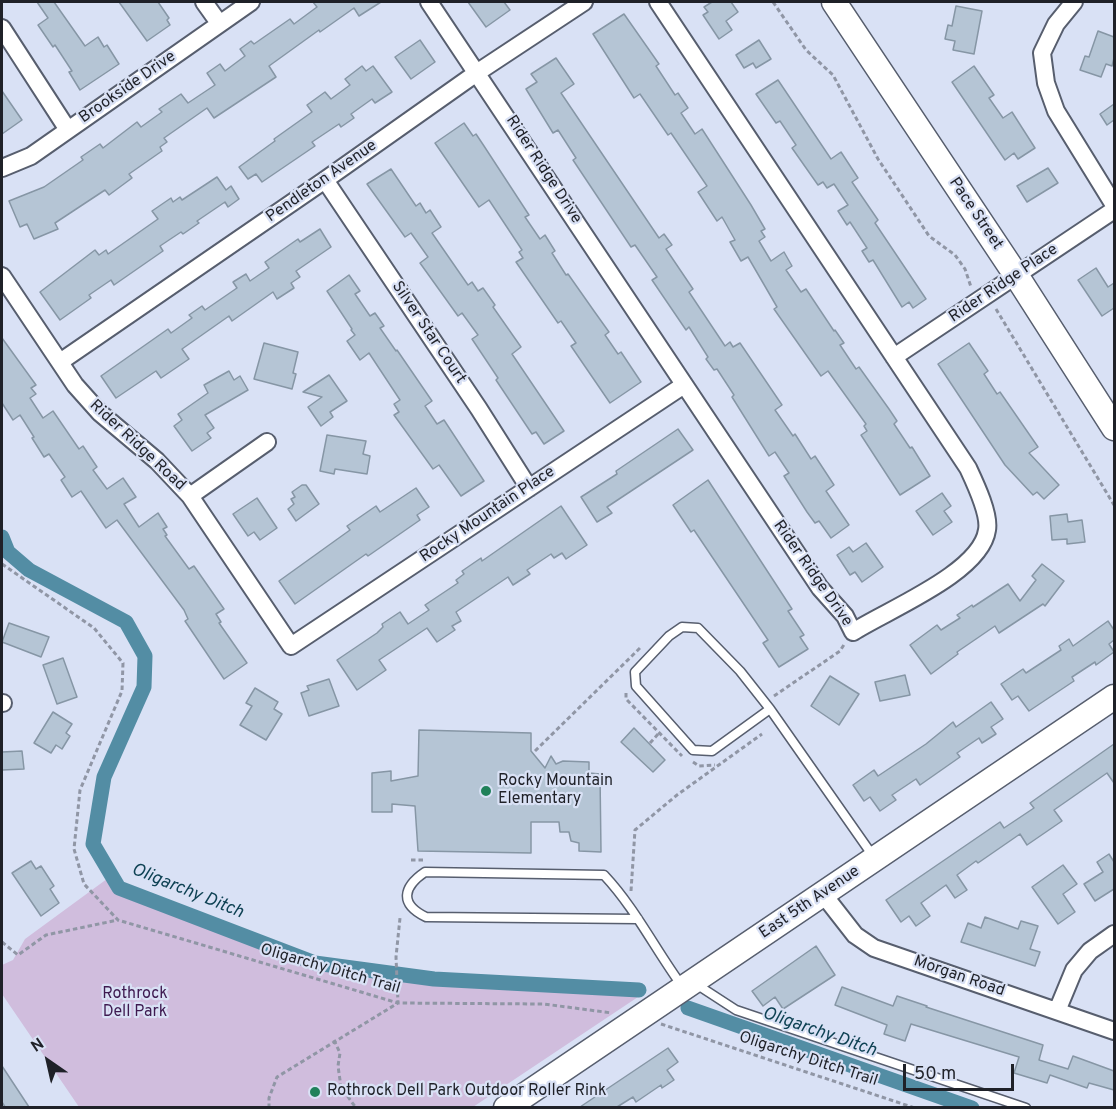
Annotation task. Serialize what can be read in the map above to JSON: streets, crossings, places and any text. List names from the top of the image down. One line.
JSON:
{"streets":{"street":["Brookside Drive","Rider Ridge Drive","Pendleton Avenue","Pace Street","Rider Ridge Place","Silver Star Court","Rider Ridge Road","Rocky Mountain Place","East 5th Avenue","Morgan Road"],"path":["Oligarchy Ditch Trail"]},"crossings":[["Rider Ridge Drive","Pendleton Avenue"],["Rider Ridge Drive","Rider Ridge Place"],["Rider Ridge Drive","Rocky Mountain Place"],["Pendleton Avenue","Silver Star Court"],["Pendleton Avenue","Rider Ridge Road"],["Pace Street","Rider Ridge Place"],["Silver Star Court","Rocky Mountain Place"],["Rider Ridge Road","Rocky Mountain Place"],["East 5th Avenue","Morgan Road"]],"water":["Oligarchy Ditch"],"parks":["Rothrock Dell Park"],"places":["Rocky Mountain Elementary","Rothrock Dell Park Outdoor Roller Rink"],"scale_bar":"50 m","north":"top left"}
